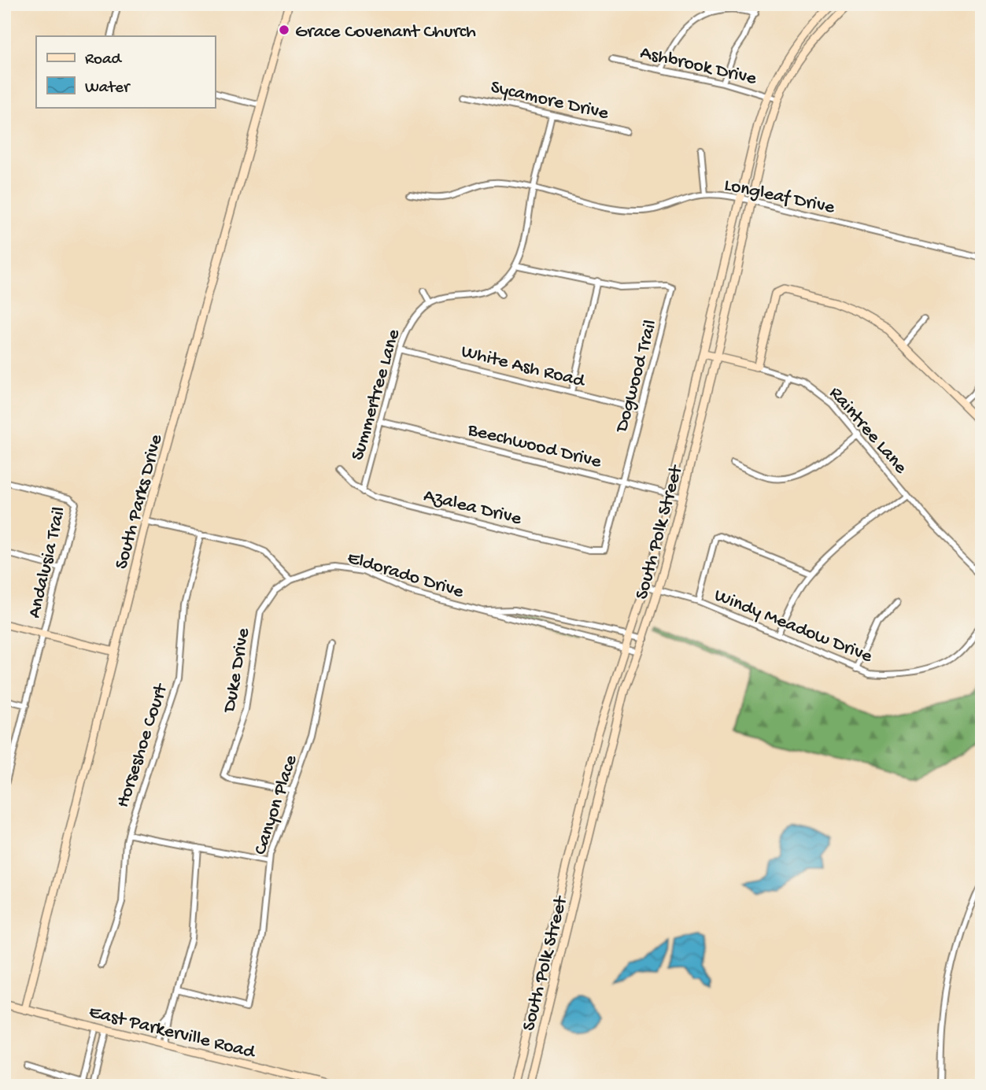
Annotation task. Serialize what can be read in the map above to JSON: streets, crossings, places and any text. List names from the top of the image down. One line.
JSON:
{"streets":{"main road":["Raintree Lane","South Parks Drive","South Polk Street","East Parkerville Road"],"street":["Ashbrook Drive","Sycamore Drive","Longleaf Drive","White Ash Road","Dogwood Trail","Summertree Lane","Beechwood Drive","Azalea Drive","Andalusia Trail","Eldorado Drive","Windy Meadow Drive","Duke Drive","Horseshoe Court","Canyon Place"]},"crossings":[["Ashbrook Drive","South Polk Street"],["Longleaf Drive","South Polk Street"],["White Ash Road","Dogwood Trail"],["White Ash Road","Summertree Lane"],["Dogwood Trail","Beechwood Drive"],["Dogwood Trail","Azalea Drive"],["Summertree Lane","Beechwood Drive"],["Summertree Lane","Azalea Drive"],["Raintree Lane","South Polk Street"],["Beechwood Drive","South Polk Street"],["South Parks Drive","East Parkerville Road"],["South Polk Street","Eldorado Drive"],["South Polk Street","Windy Meadow Drive"],["Eldorado Drive","Duke Drive"],["Duke Drive","Canyon Place"]],"places":["Grace Covenant Church"],"legend":["Road","Water"]}
